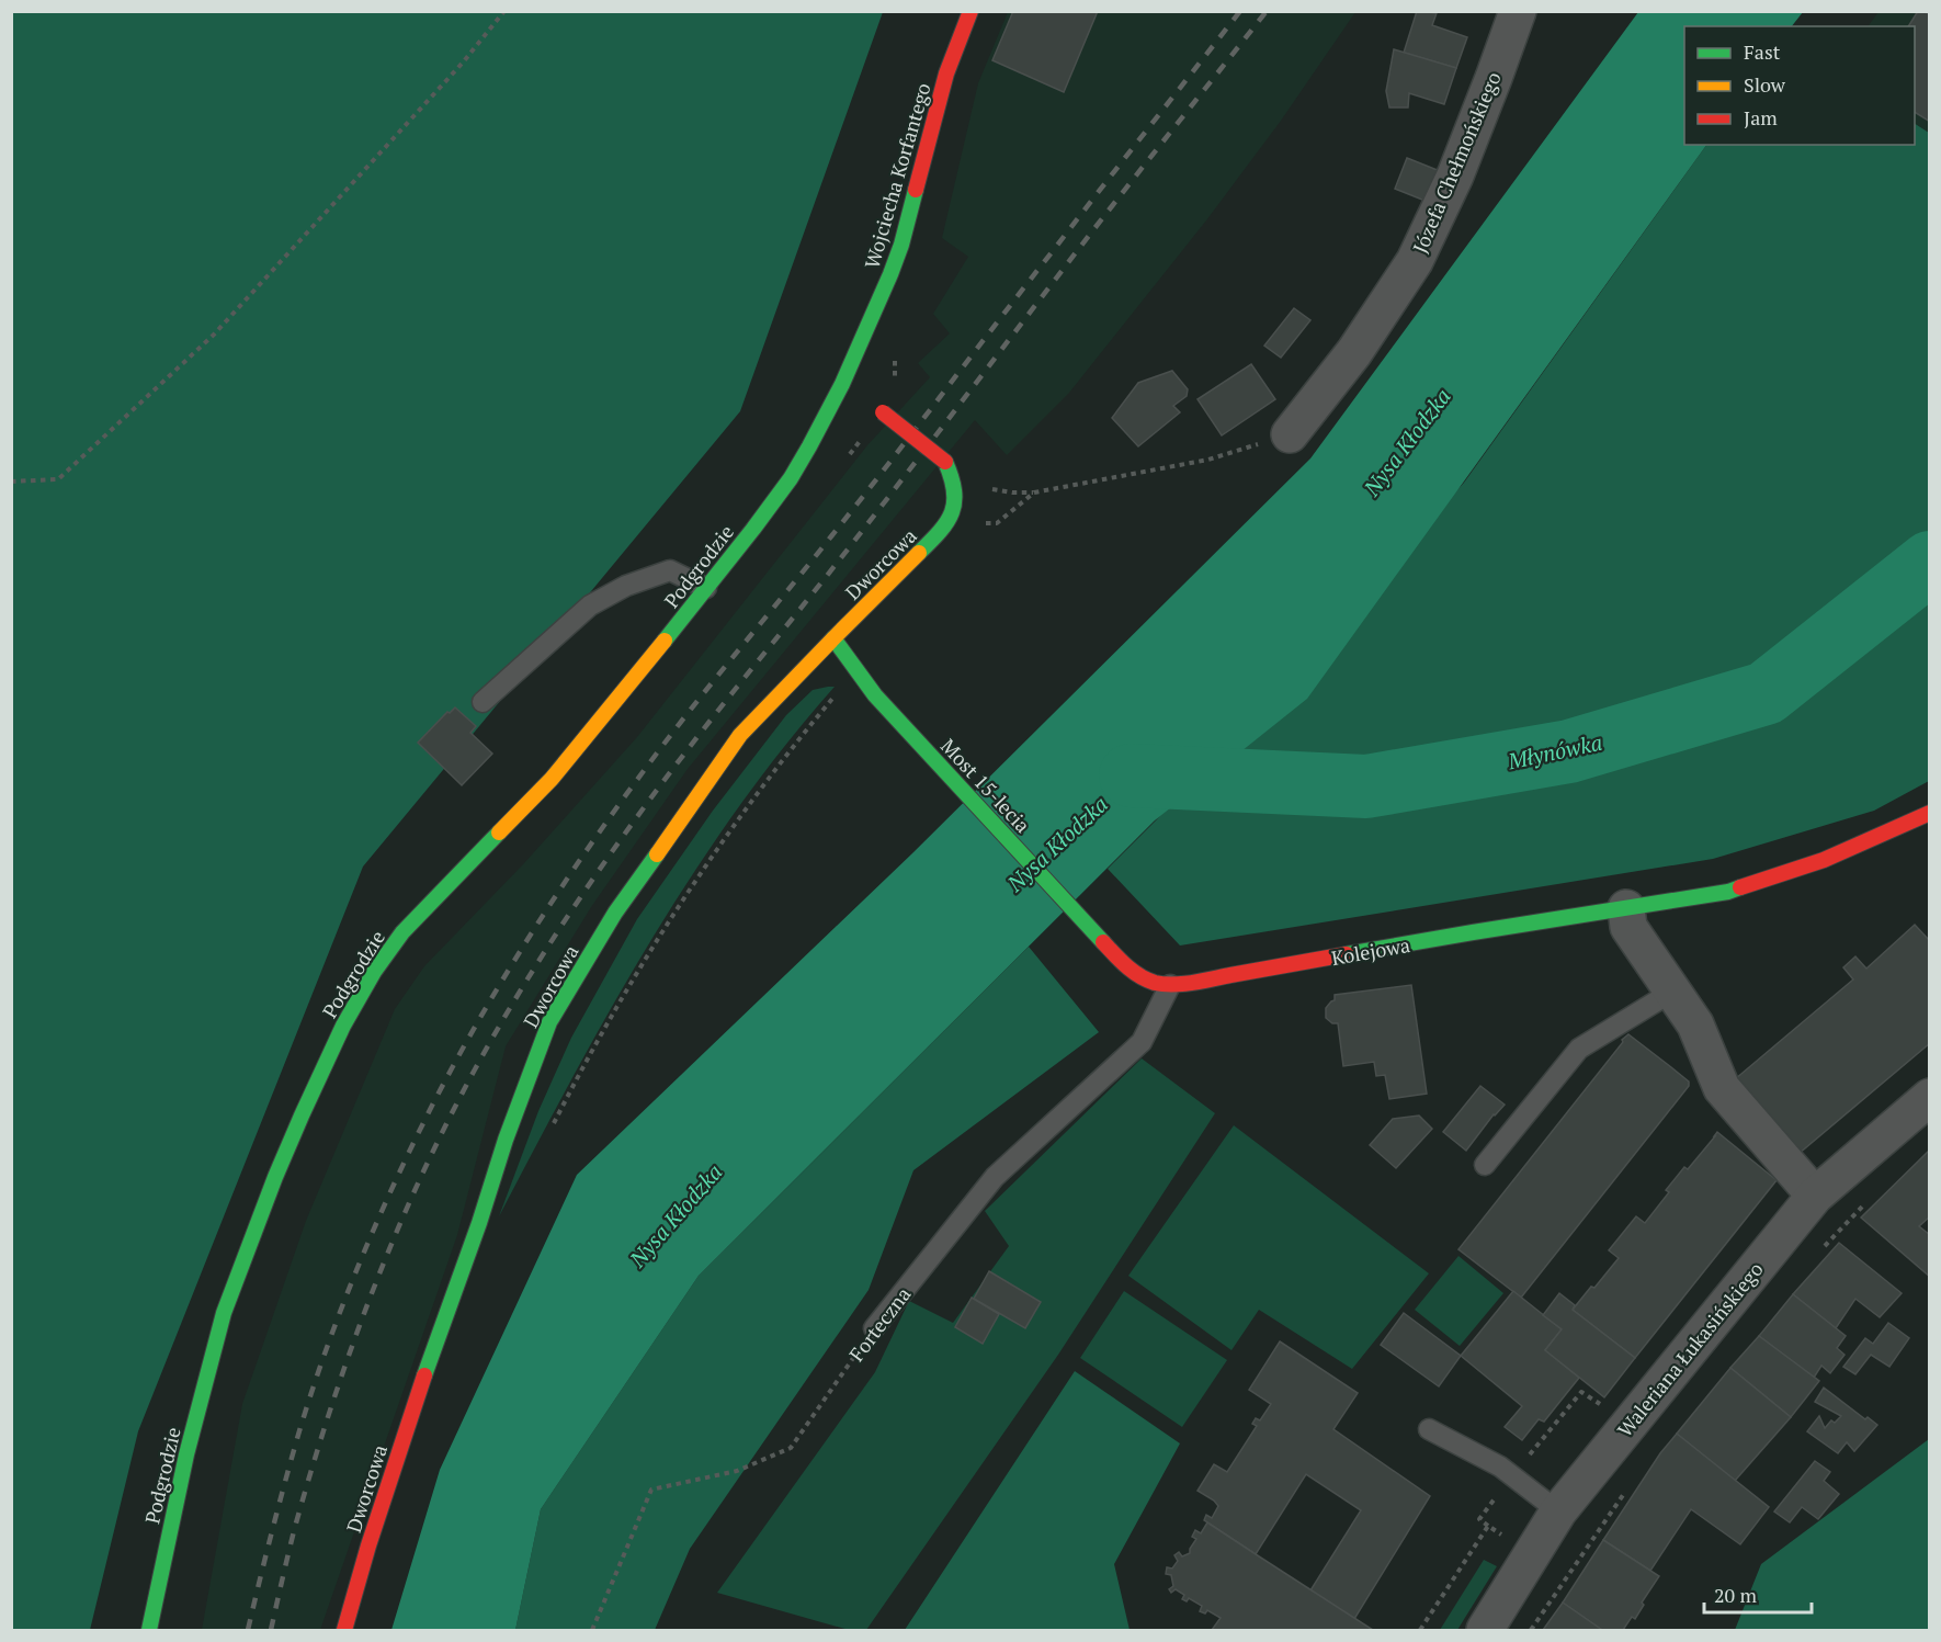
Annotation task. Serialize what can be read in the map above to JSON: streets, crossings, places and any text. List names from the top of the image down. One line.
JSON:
{"streets":{"street":["Józefa Chełmońskiego","Wojciecha Korfantego","Dworcowa","Podgrodzie","Most 15-lecia","Kolejowa","Waleriana Łukasińskiego"],"lane":["Forteczna"]},"crossings":[["Wojciecha Korfantego","Podgrodzie"],["Most 15-lecia","Kolejowa"],["Kolejowa","Forteczna"]],"water":["Nysa Kłodzka","Młynówka"],"legend":["Fast","Slow","Jam"],"scale_bar":"20 m"}
